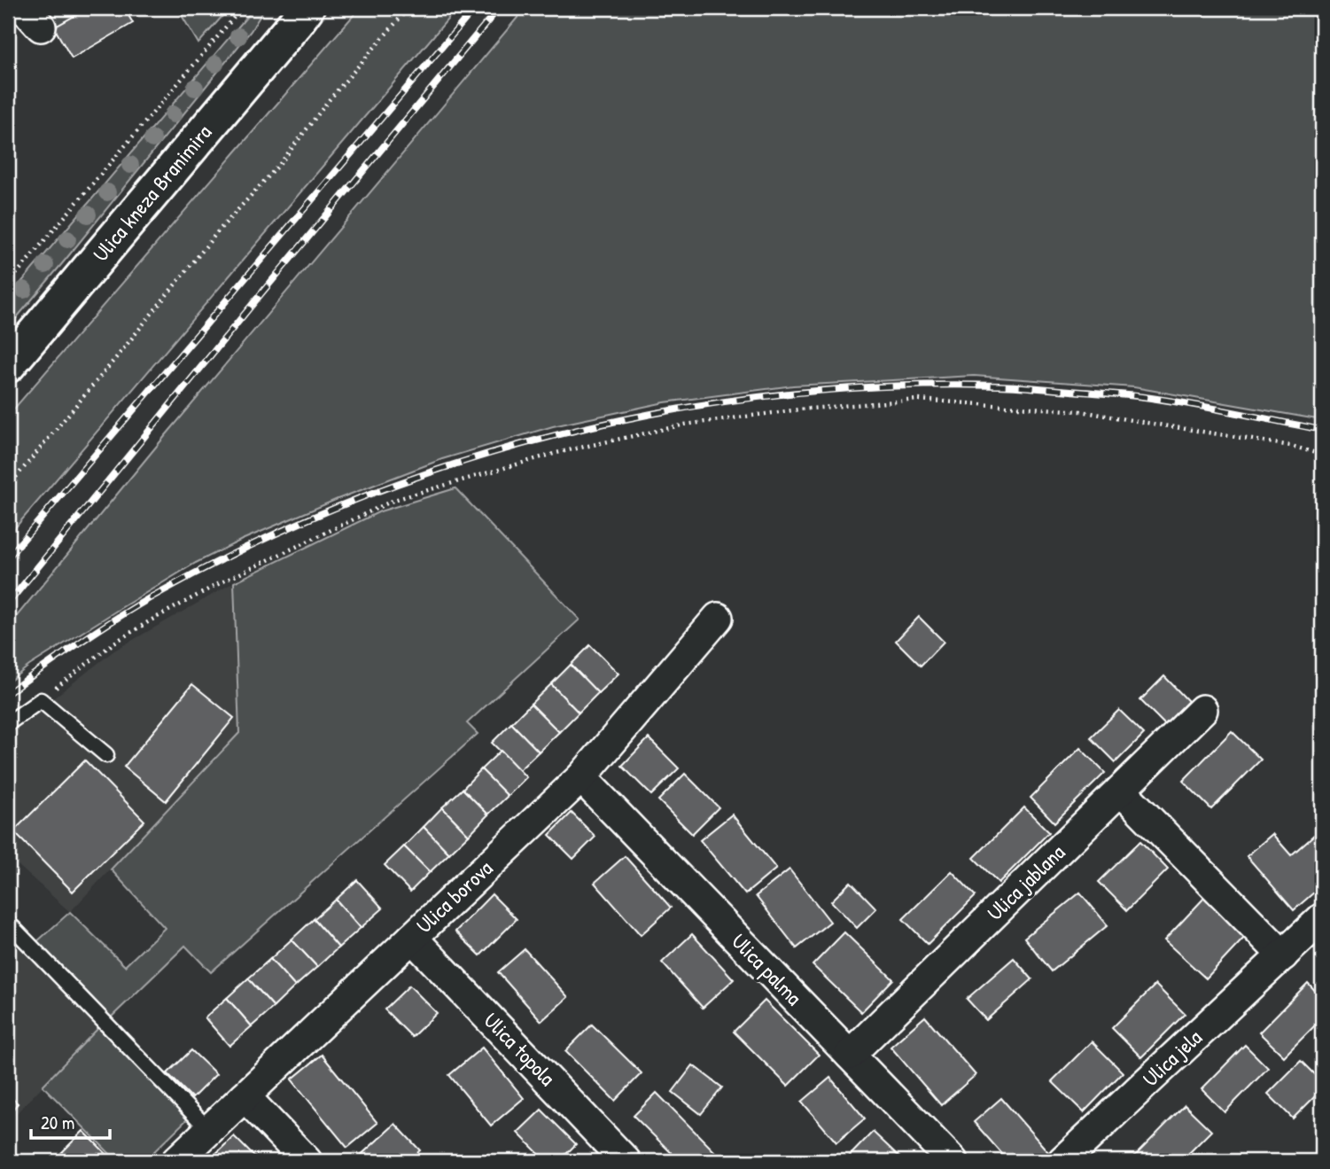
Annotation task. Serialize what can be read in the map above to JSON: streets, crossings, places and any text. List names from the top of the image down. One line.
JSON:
{"streets":{"main road":["Ulica kneza Branimira"],"street":["Ulica jablana","Ulica borova","Ulica palma","Ulica topola","Ulica jela"]},"crossings":[["Ulica jablana","Ulica palma"],["Ulica borova","Ulica palma"],["Ulica borova","Ulica topola"]],"scale_bar":"20 m"}
